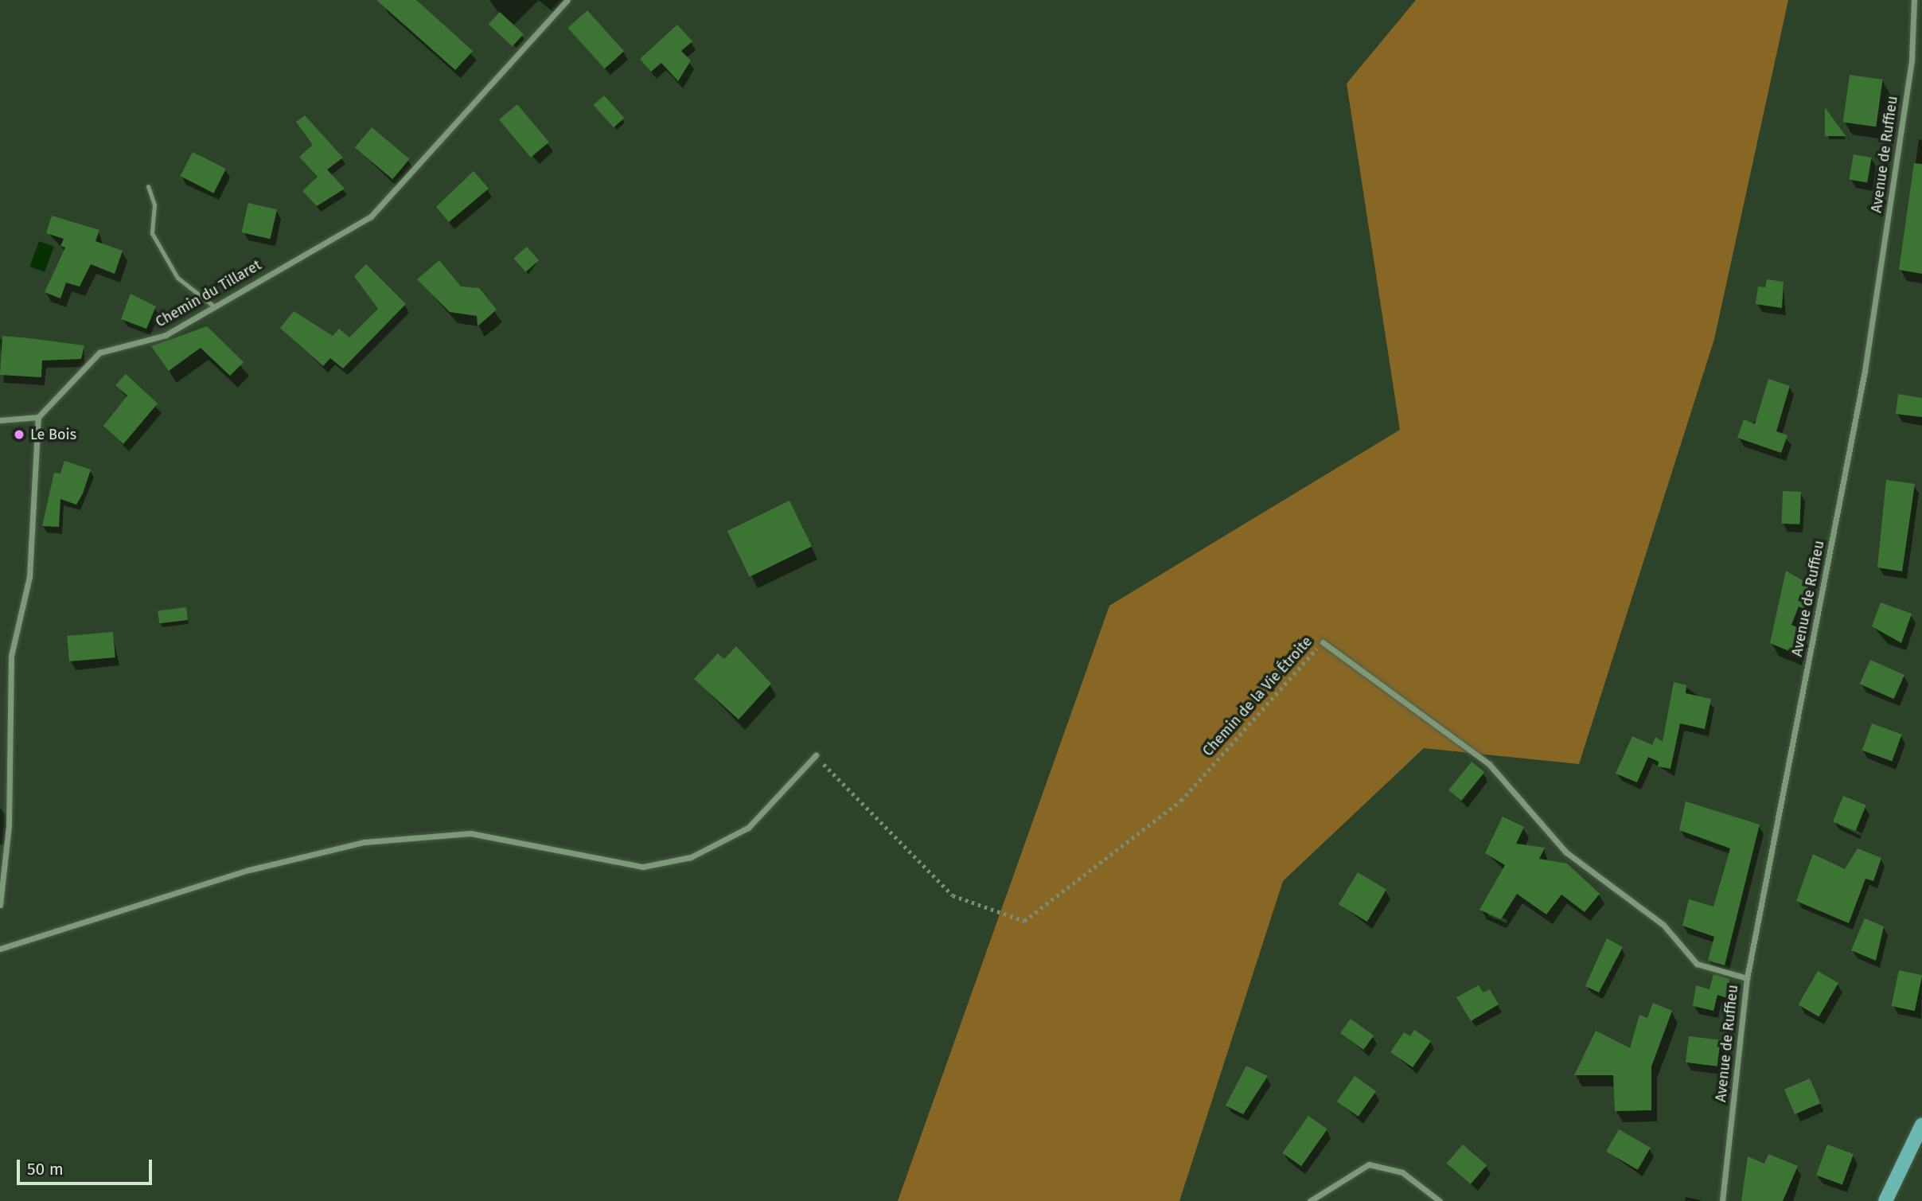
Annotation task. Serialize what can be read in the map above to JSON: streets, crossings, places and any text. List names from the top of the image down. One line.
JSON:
{"streets":{"street":["Avenue de Ruffieu","Chemin du Tillaret","Chemin de la Vie Étroite"]},"crossings":[["Avenue de Ruffieu","Chemin de la Vie Étroite"]],"places":["Le Bois"],"scale_bar":"50 m"}
